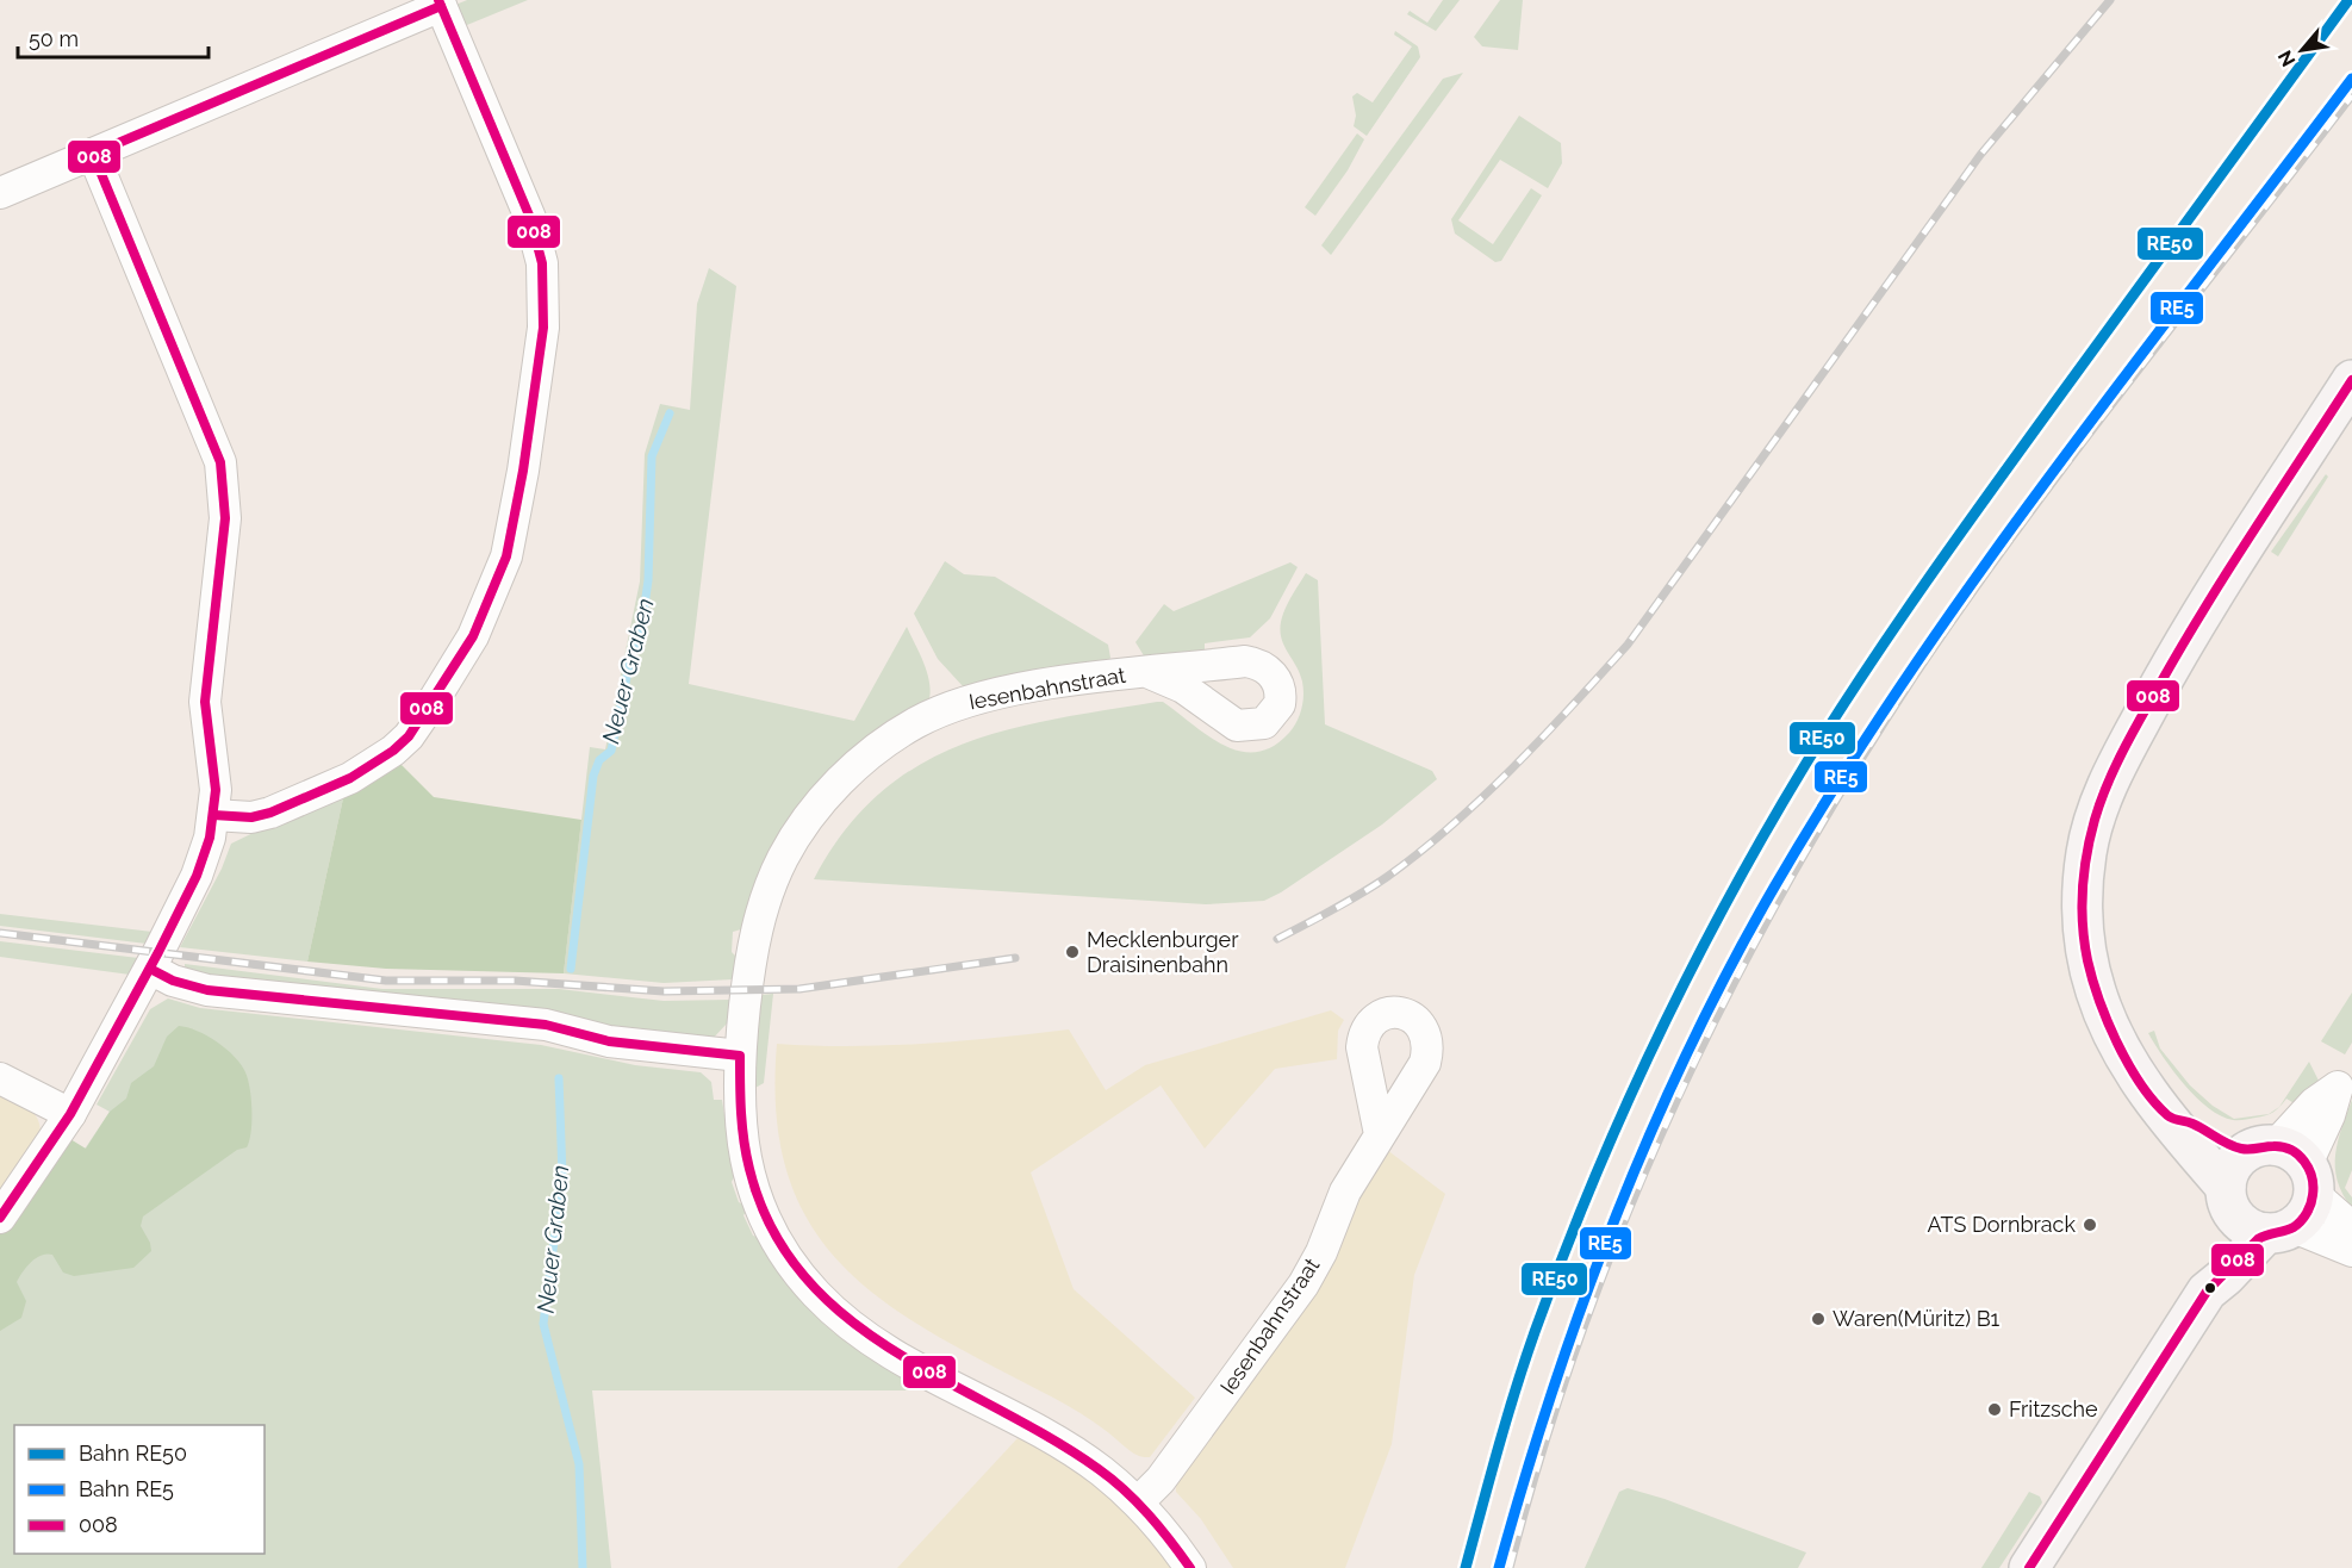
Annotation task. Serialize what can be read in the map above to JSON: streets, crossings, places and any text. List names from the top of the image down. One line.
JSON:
{"streets":{"street":["Iesenbahnstraat"]},"water":["Neuer Graben"],"places":["Mecklenburger Draisinenbahn","ATS Dornbrack","Waren(Müritz) B1","Fritzsche"],"lines":["rail line RE50","transit line 008","rail line RE5"],"legend":["Bahn RE50","Bahn RE5","008"],"scale_bar":"50 m","north":"bottom left"}
